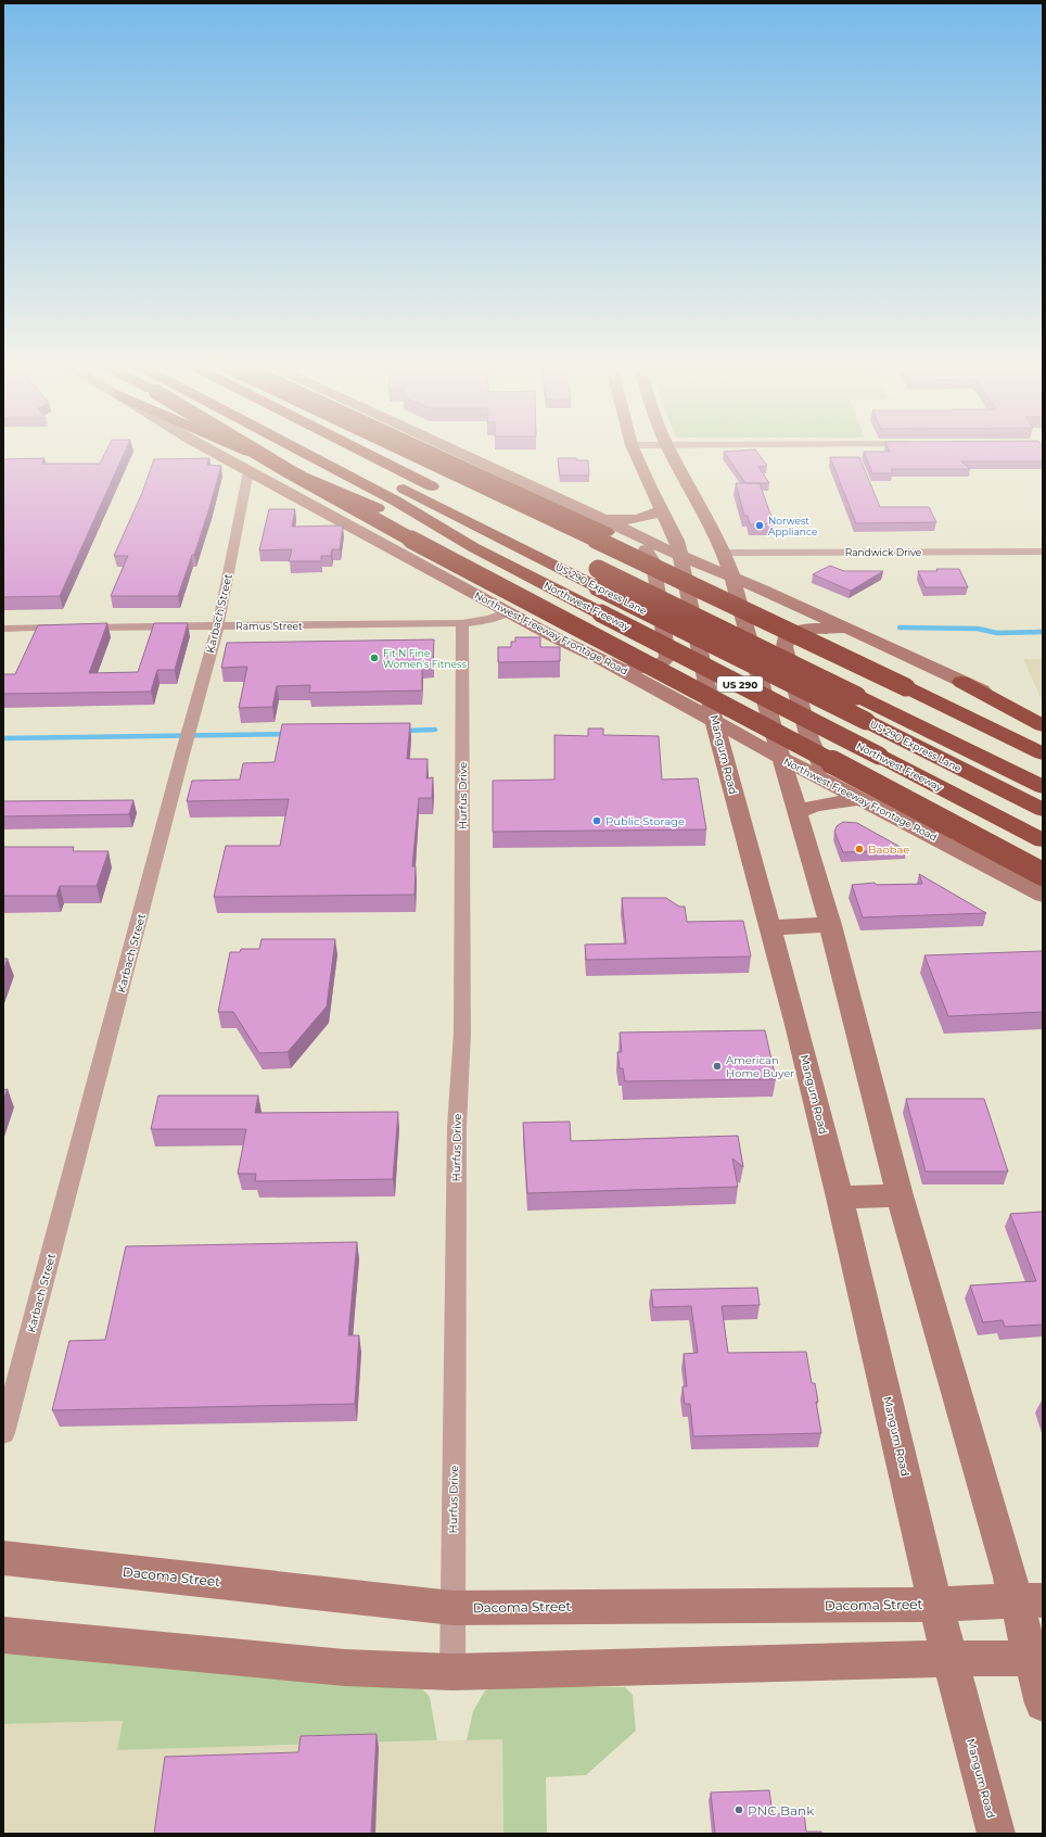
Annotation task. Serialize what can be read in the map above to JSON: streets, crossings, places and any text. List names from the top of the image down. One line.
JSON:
{"streets":{"highway":["US 290 Express Lane","Northwest Freeway","US 290"],"main road":["Northwest Freeway Frontage Road","Mangum Road","Dacoma Street"],"street":["Randwick Drive","Karbach Street","Ramus Street","Hurfus Drive"]},"crossings":[["Karbach Street","Ramus Street"],["Karbach Street","Northwest Freeway Frontage Road"],["Ramus Street","Northwest Freeway Frontage Road"],["Ramus Street","Hurfus Drive"],["Northwest Freeway Frontage Road","Mangum Road"],["Mangum Road","Dacoma Street"],["Hurfus Drive","Dacoma Street"]],"places":["Norwest Appliance","Fit N Fine Women's Fitness","Public Storage","Baobae","American Home Buyer","PNC Bank"]}
